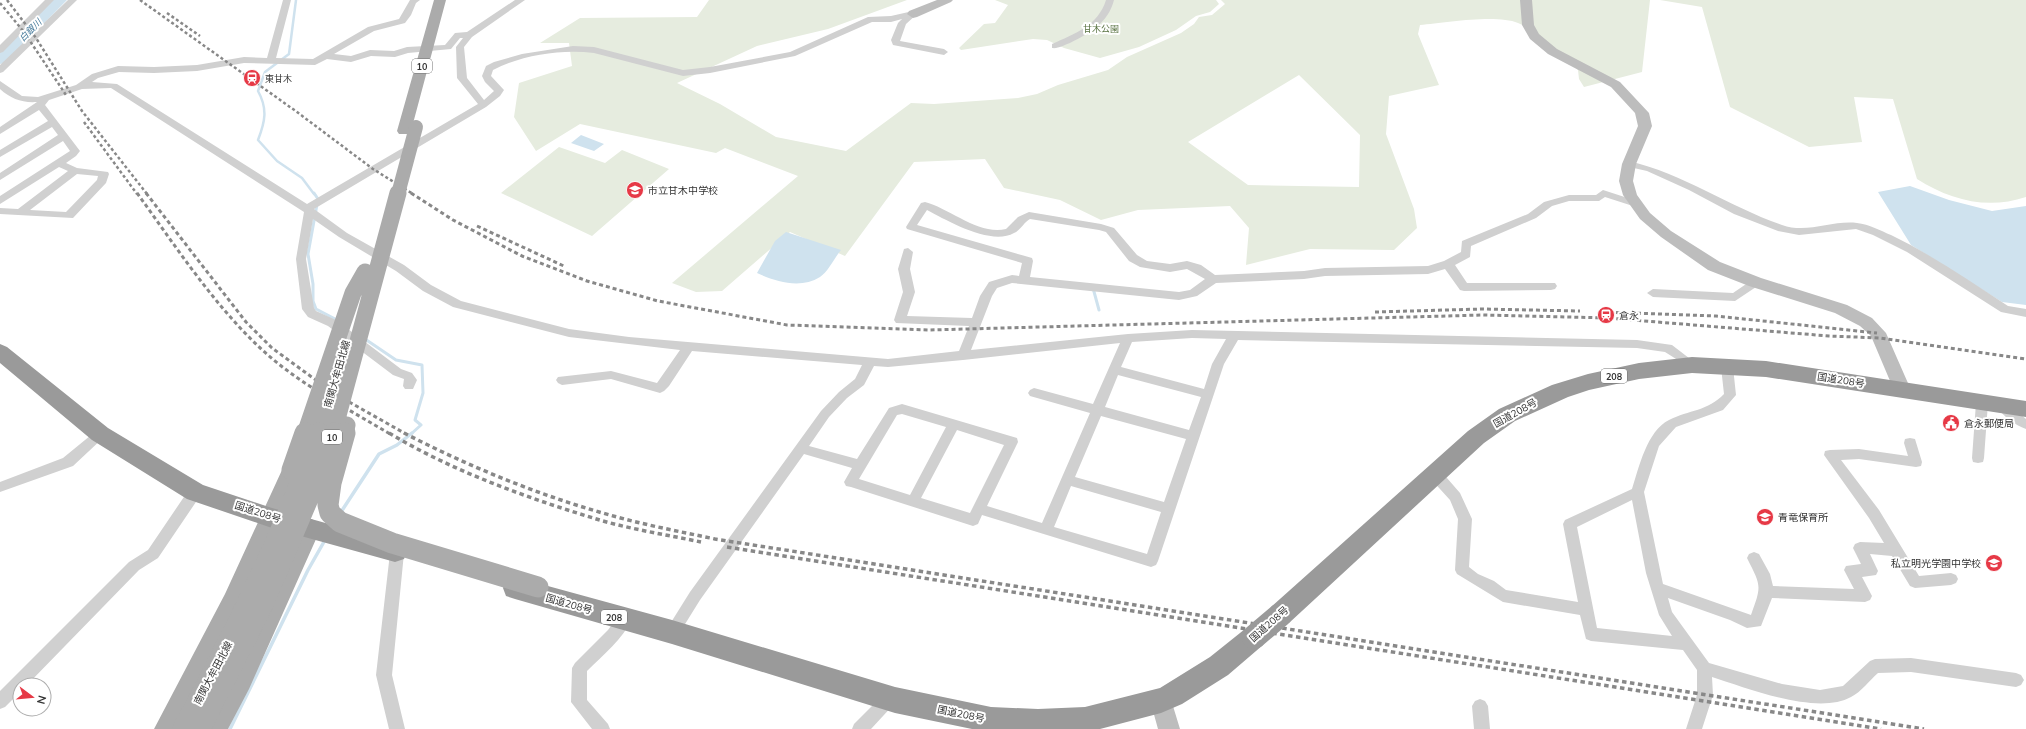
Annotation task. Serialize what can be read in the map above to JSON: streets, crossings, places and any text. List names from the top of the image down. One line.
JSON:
{"streets":{"highway":["208","国道208号"],"main road":["10","南関大牟田北線"]},"water":["白銀川"],"parks":["甘木公園"],"places":{"station":["東甘木","倉永"],"school or university":["市立甘木中学校","青竜保育所","私立明光学園中学校"],"public building":["倉永郵便局"]},"north":"right"}
